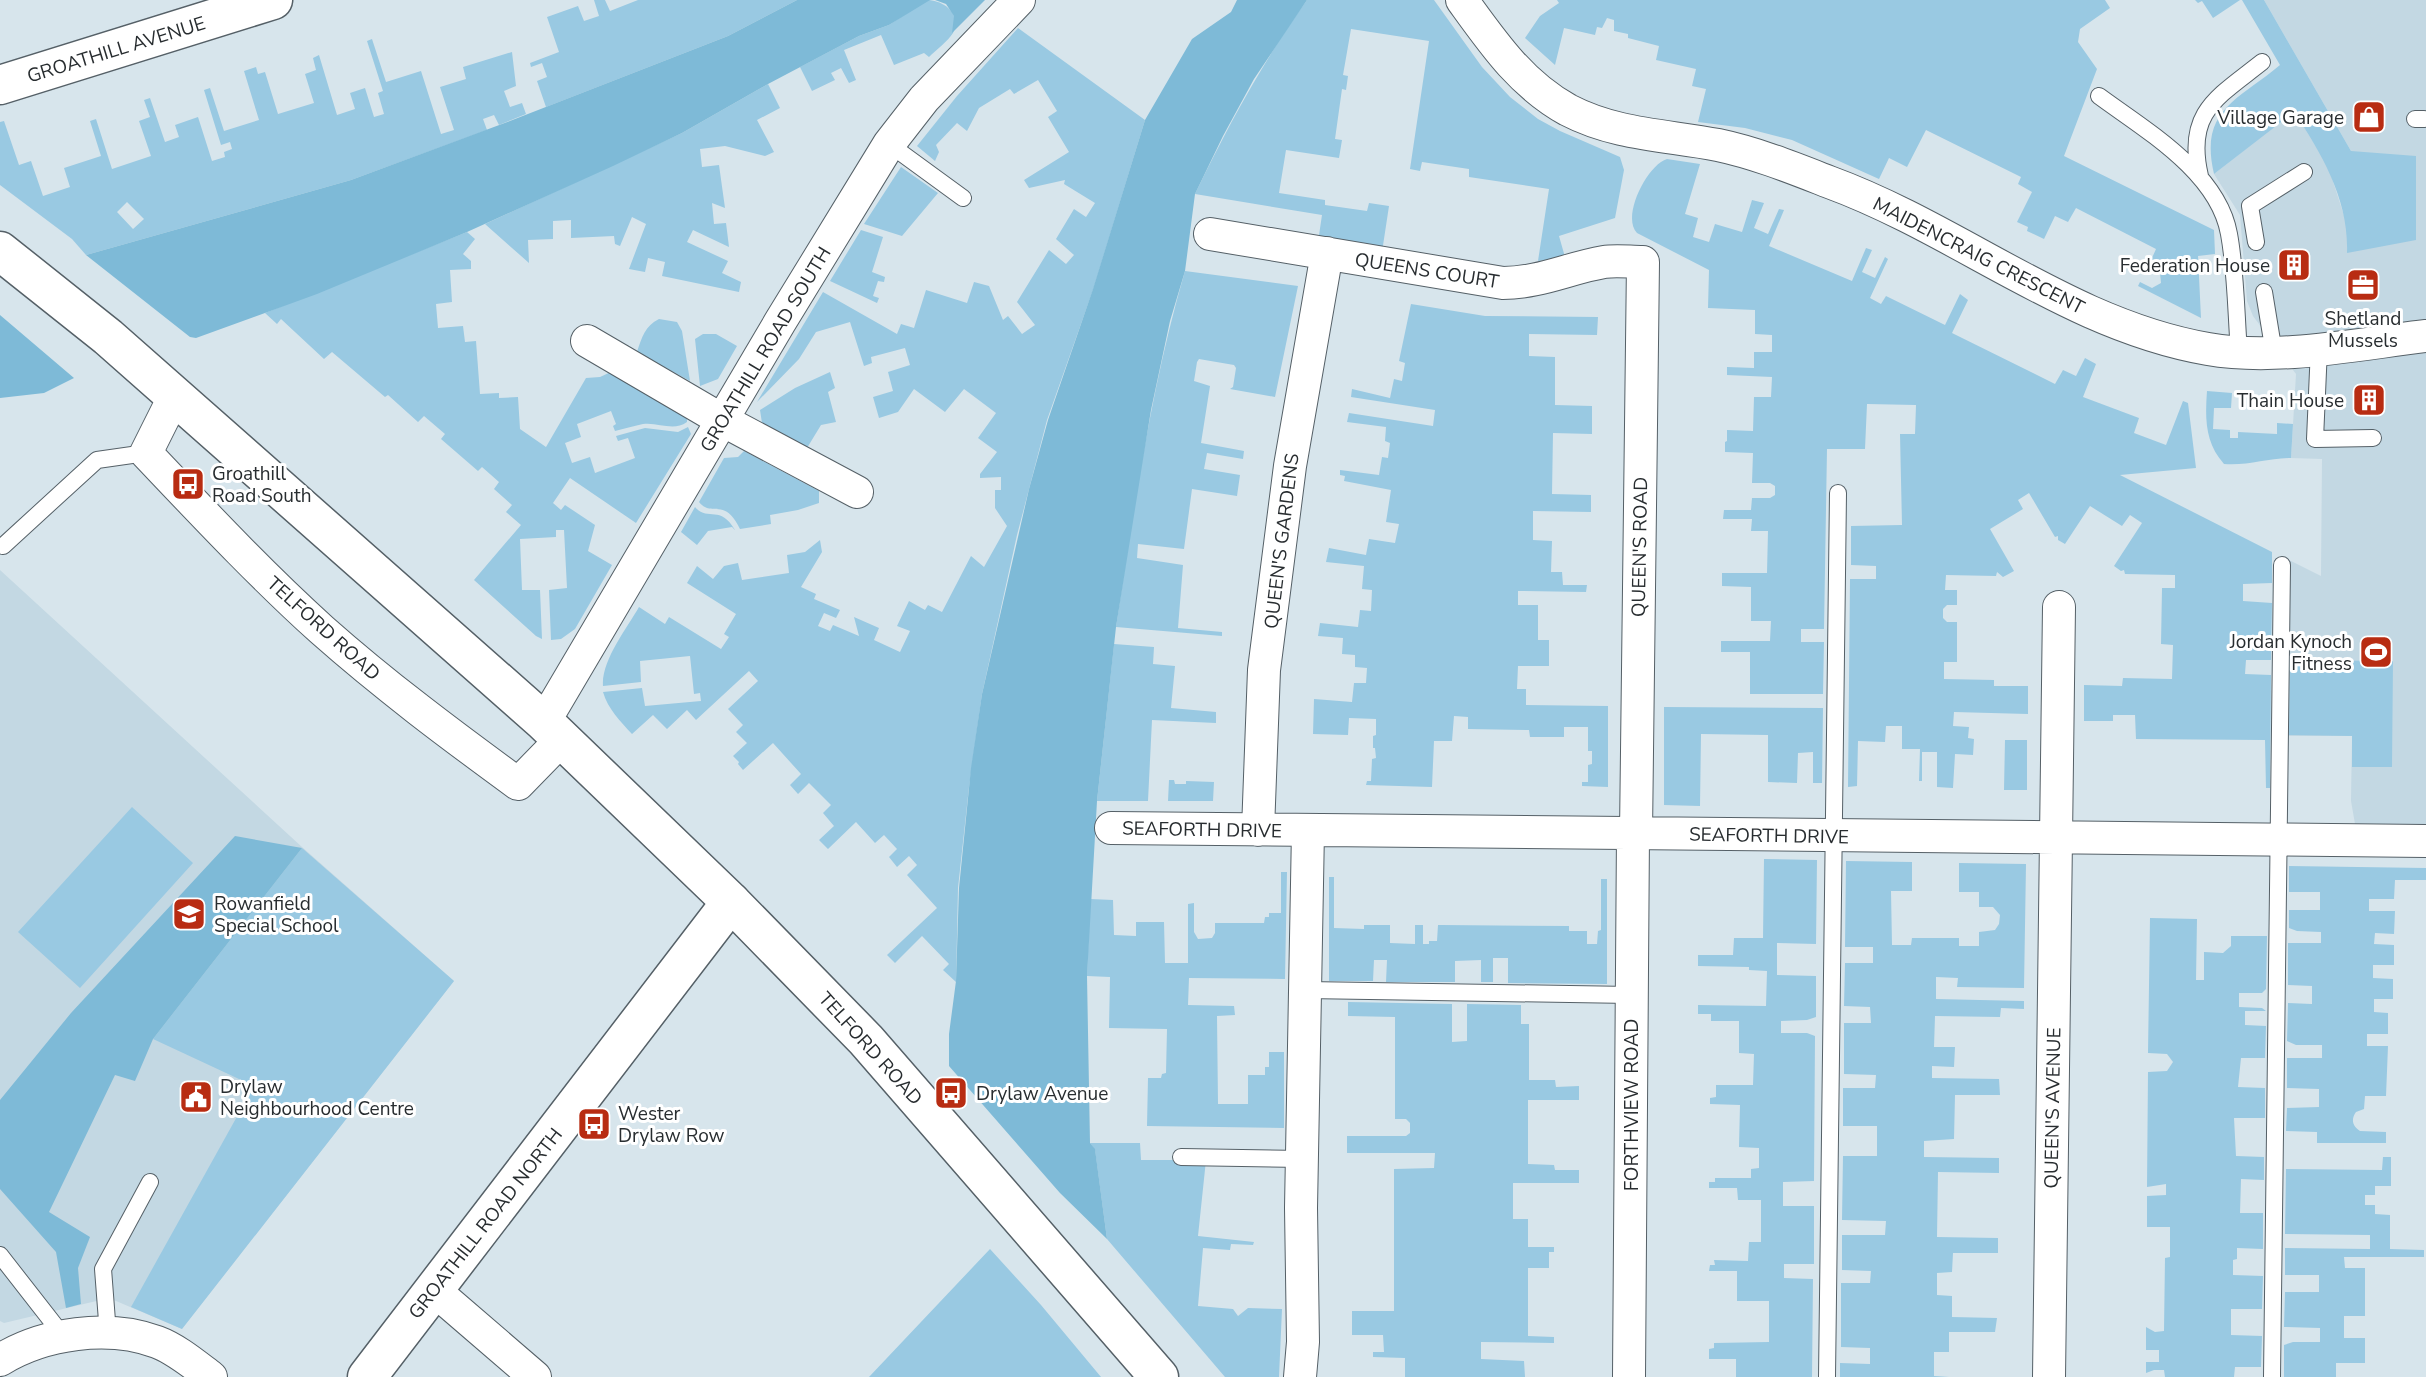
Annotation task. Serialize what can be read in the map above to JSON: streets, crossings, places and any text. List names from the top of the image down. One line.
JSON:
{"streets":{"main road":["GROATHILL AVENUE","TELFORD ROAD","GROATHILL ROAD NORTH"],"street":["MAIDENCRAIG CRESCENT","QUEENS COURT","GROATHILL ROAD SOUTH","QUEEN'S GARDENS","QUEEN'S ROAD","SEAFORTH DRIVE","FORTHVIEW ROAD","QUEEN'S AVENUE"]},"crossings":[["QUEENS COURT","QUEEN'S GARDENS"],["QUEENS COURT","QUEEN'S ROAD"],["GROATHILL ROAD SOUTH","TELFORD ROAD"],["QUEEN'S GARDENS","SEAFORTH DRIVE"],["QUEEN'S ROAD","SEAFORTH DRIVE"],["QUEEN'S ROAD","FORTHVIEW ROAD"],["TELFORD ROAD","GROATHILL ROAD NORTH"],["SEAFORTH DRIVE","FORTHVIEW ROAD"],["SEAFORTH DRIVE","QUEEN'S AVENUE"]],"places":{"shop":["Village Garage"],"building":["Federation House","Thain House"],"office":["Shetland Mussels"],"bus stop":["Groathill Road South","Drylaw Avenue","Wester Drylaw Row"],"sports":["Jordan Kynoch Fitness"],"school or university":["Rowanfield Special School"],"public building":["Drylaw Neighbourhood Centre"]}}
